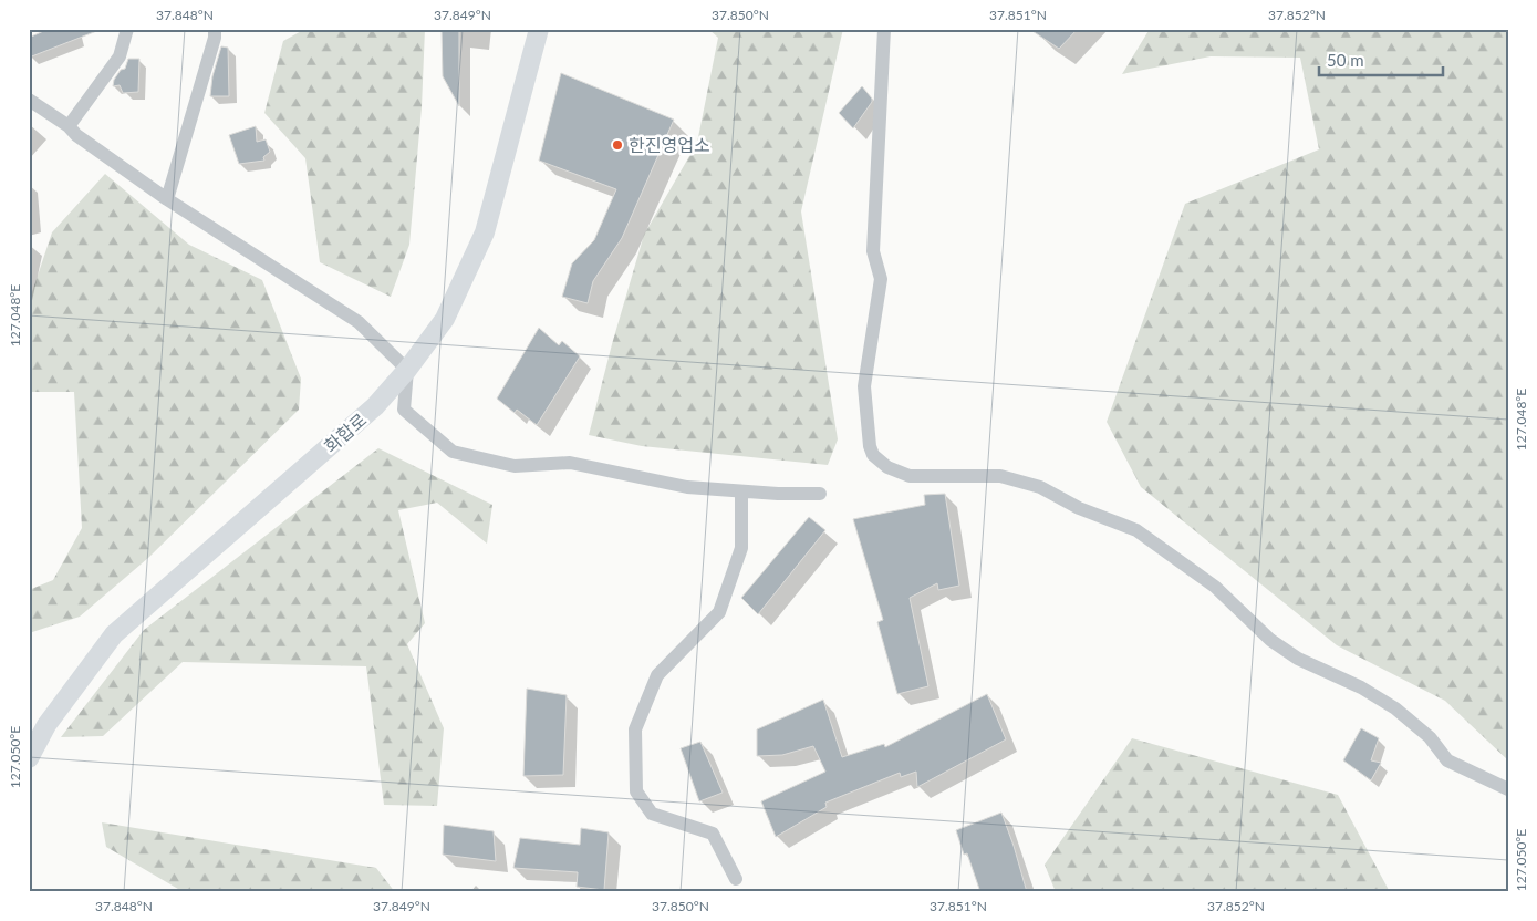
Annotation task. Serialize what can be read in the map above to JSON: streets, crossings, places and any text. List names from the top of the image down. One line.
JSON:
{"streets":{"main road":["화합로"]},"places":["한진영업소"],"scale_bar":"50 m","coordinates":["37.848°N","37.849°N","37.850°N","37.851°N","37.852°N","127.048°E","127.050°E"]}
